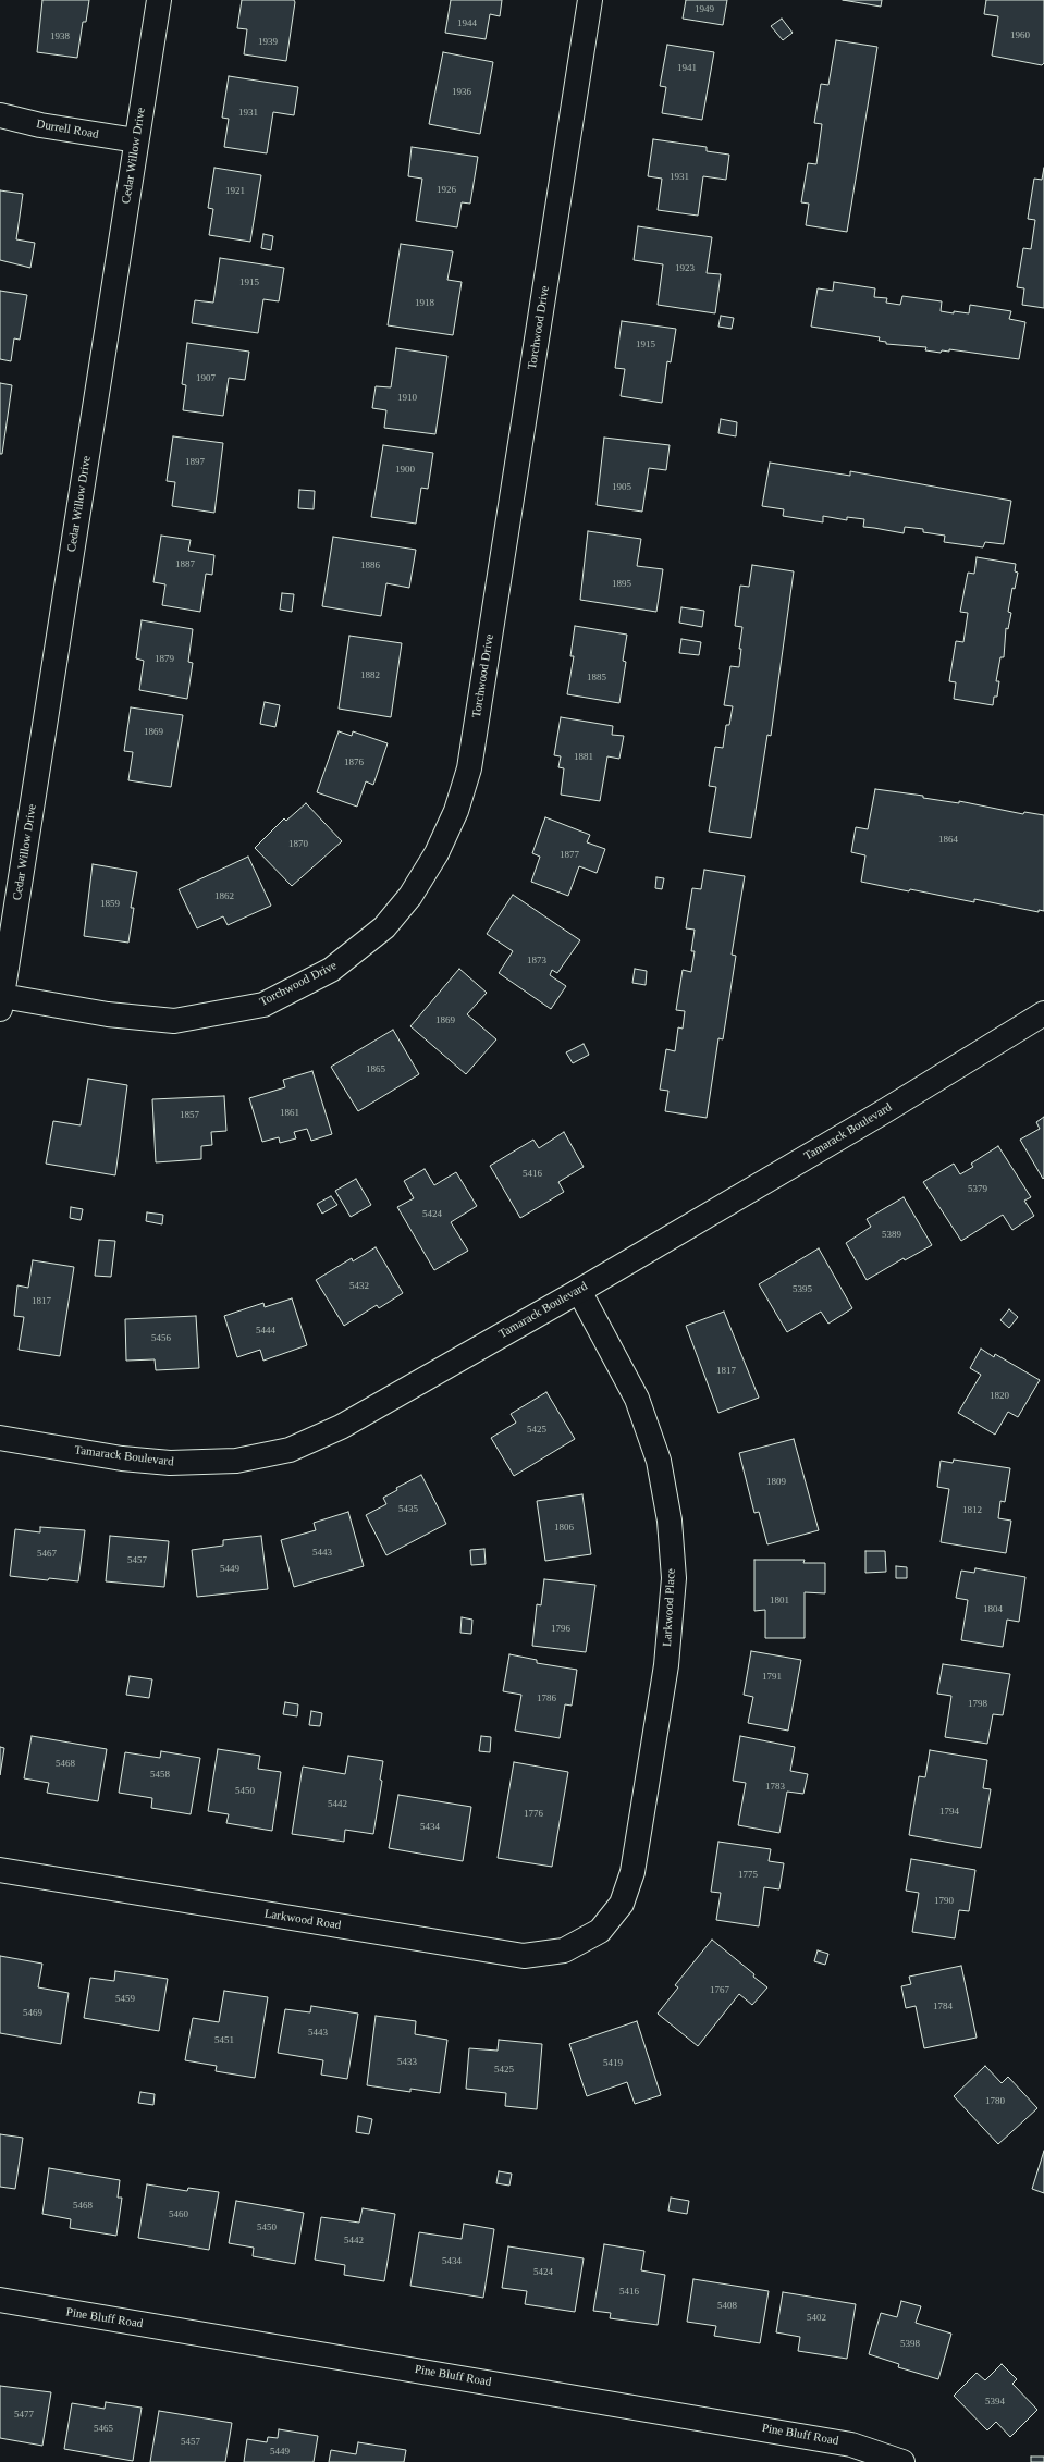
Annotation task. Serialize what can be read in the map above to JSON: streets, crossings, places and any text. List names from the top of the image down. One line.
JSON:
{"streets":{"street":["Durrell Road","Cedar Willow Drive","Torchwood Drive","Tamarack Boulevard","Larkwood Place","Larkwood Road","Pine Bluff Road"]},"crossings":[["Durrell Road","Cedar Willow Drive"],["Cedar Willow Drive","Torchwood Drive"],["Tamarack Boulevard","Larkwood Place"],["Larkwood Place","Larkwood Road"]],"house_numbers":["1949","1944","1960","1938","1939","1941","1936","1931","1931","1926","1921","1923","1915","1918","1915","1907","1910","1897","1900","1905","1887","1886","1895","1879","1882","1885","1869","1881","1876","1864","1870","1877","1862","1859","1873","1869","1865","1861","1857","5416","5379","5424","5389","5432","5395","1817","5444","5456","1817","1820","5425","1809","5435","1812","1806","5443","5467","5457","5449","1801","1804","1796","1791","1786","1798","5468","5458","1783","5450","5442","1794","1776","5434","1775","1790","1767","5459","1784","5469","5443","5451","5433","5419","5425","1780","5468","5460","5450","5442","5434","5424","5416","5408","5402","5398","5394","5477","5465","5457","5449"]}
